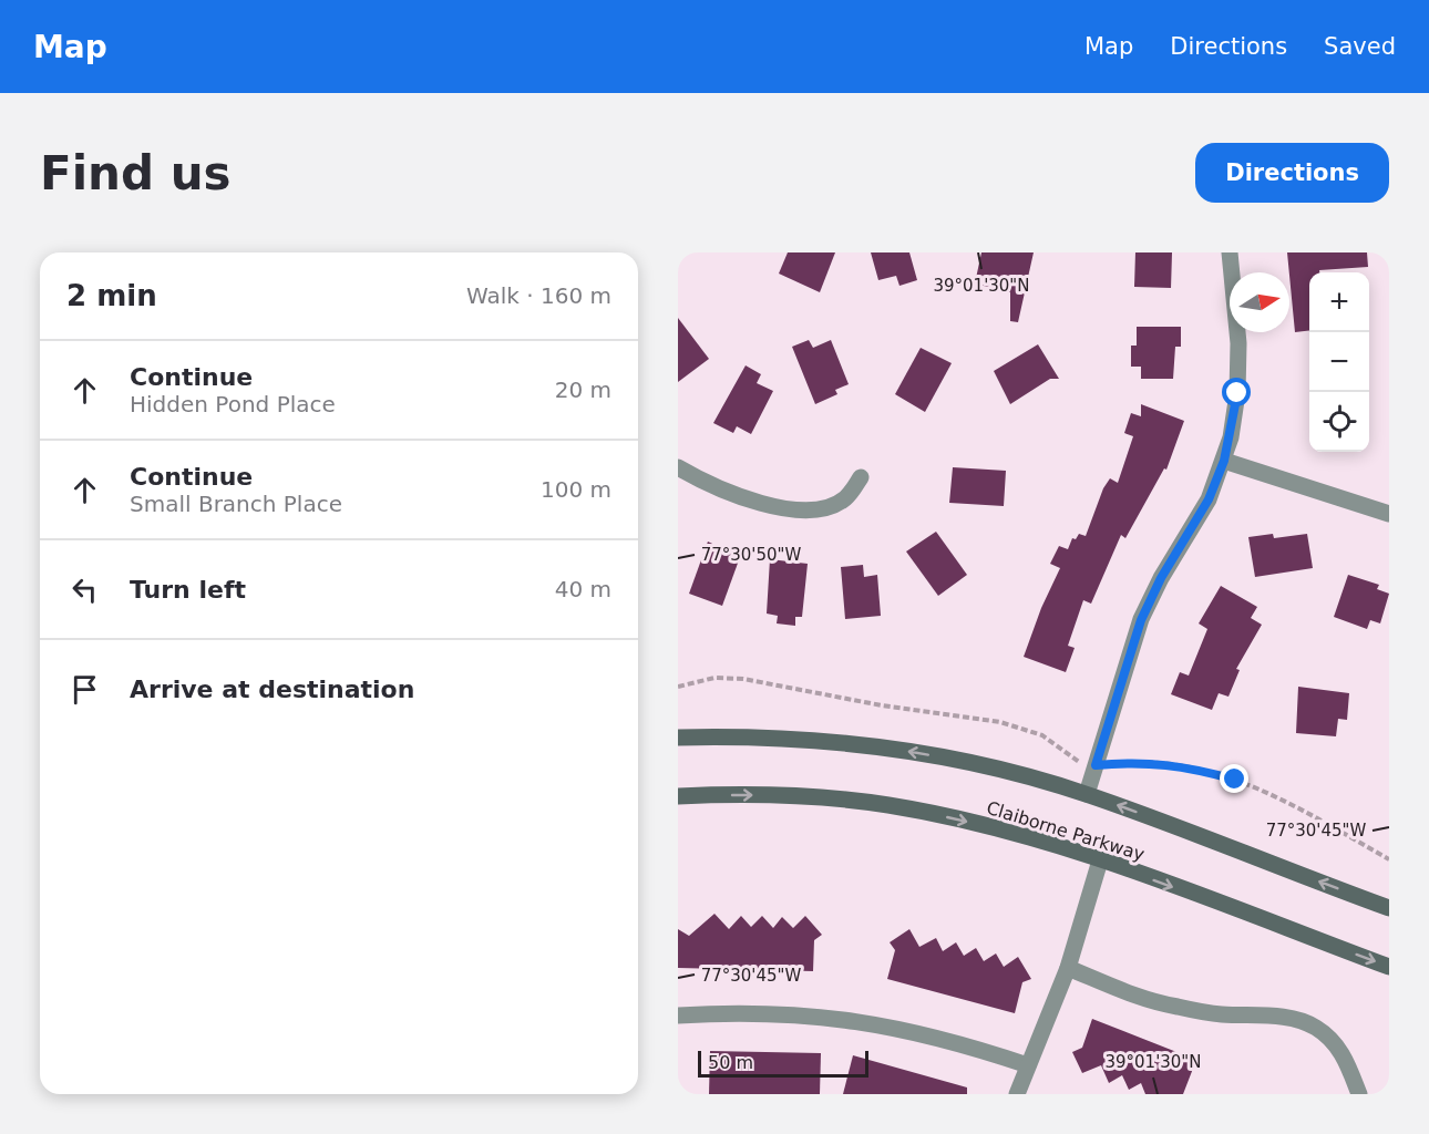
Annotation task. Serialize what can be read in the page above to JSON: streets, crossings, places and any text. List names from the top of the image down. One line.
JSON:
{"streets":{"main road":["Claiborne Parkway"]},"scale_bar":"50 m","north":"right","page":{"header":"Map","nav":["Map","Directions","Saved"],"buttons":"Directions","title":"Find us","heading":["2 min","Walk · 160 m"],"map_buttons":["+","−"],"list":[["Continue","Hidden Pond Place","20 m"],["Continue","Small Branch Place","100 m"],["Turn left","40 m"],"Arrive at destination"],"scale":"50 m"},"coordinates":["39°01'30\"N","77°30'50\"W","77°30'45\"W"]}
